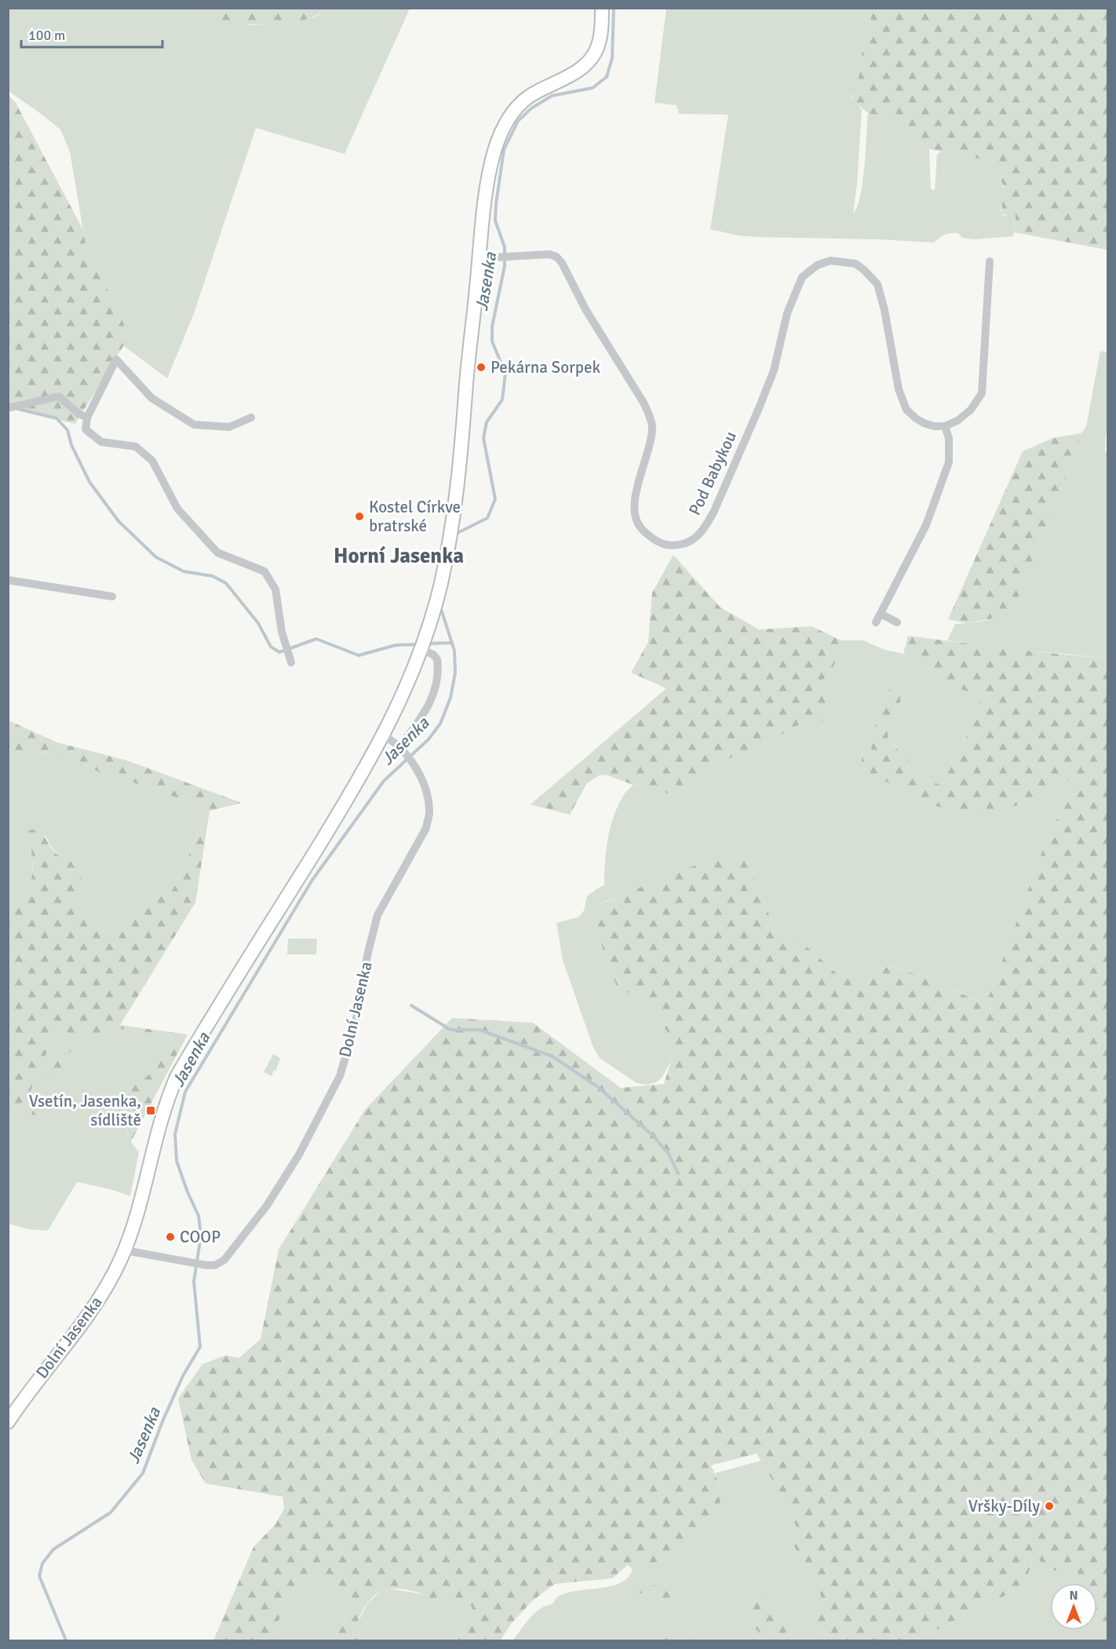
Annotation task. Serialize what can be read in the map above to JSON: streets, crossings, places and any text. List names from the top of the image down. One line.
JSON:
{"streets":{"street":["Pod Babykou","Dolní Jasenka"]},"crossings":[["Pod Babykou","Dolní Jasenka"]],"districts":["Horní Jasenka"],"water":["Jasenka"],"places":{"other":["Pekárna Sorpek","Kostel Církve bratrské","COOP","Vršky-Díly"],"transit":["Vsetín, Jasenka, sídliště"]},"scale_bar":"100 m","north":"top"}
